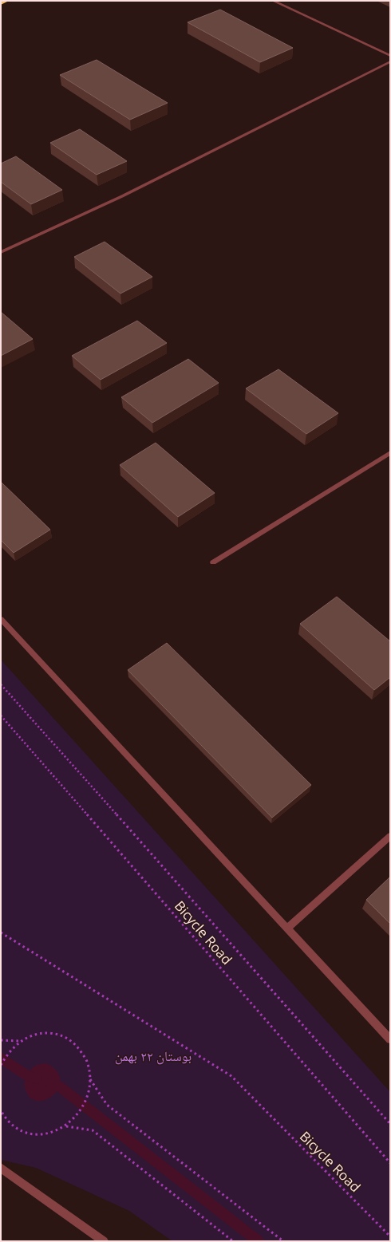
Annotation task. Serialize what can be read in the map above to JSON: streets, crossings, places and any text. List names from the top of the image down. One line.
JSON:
{"streets":{"path":["Bicycle Road"]},"parks":["بوستان ۲۲ بهمن"]}
